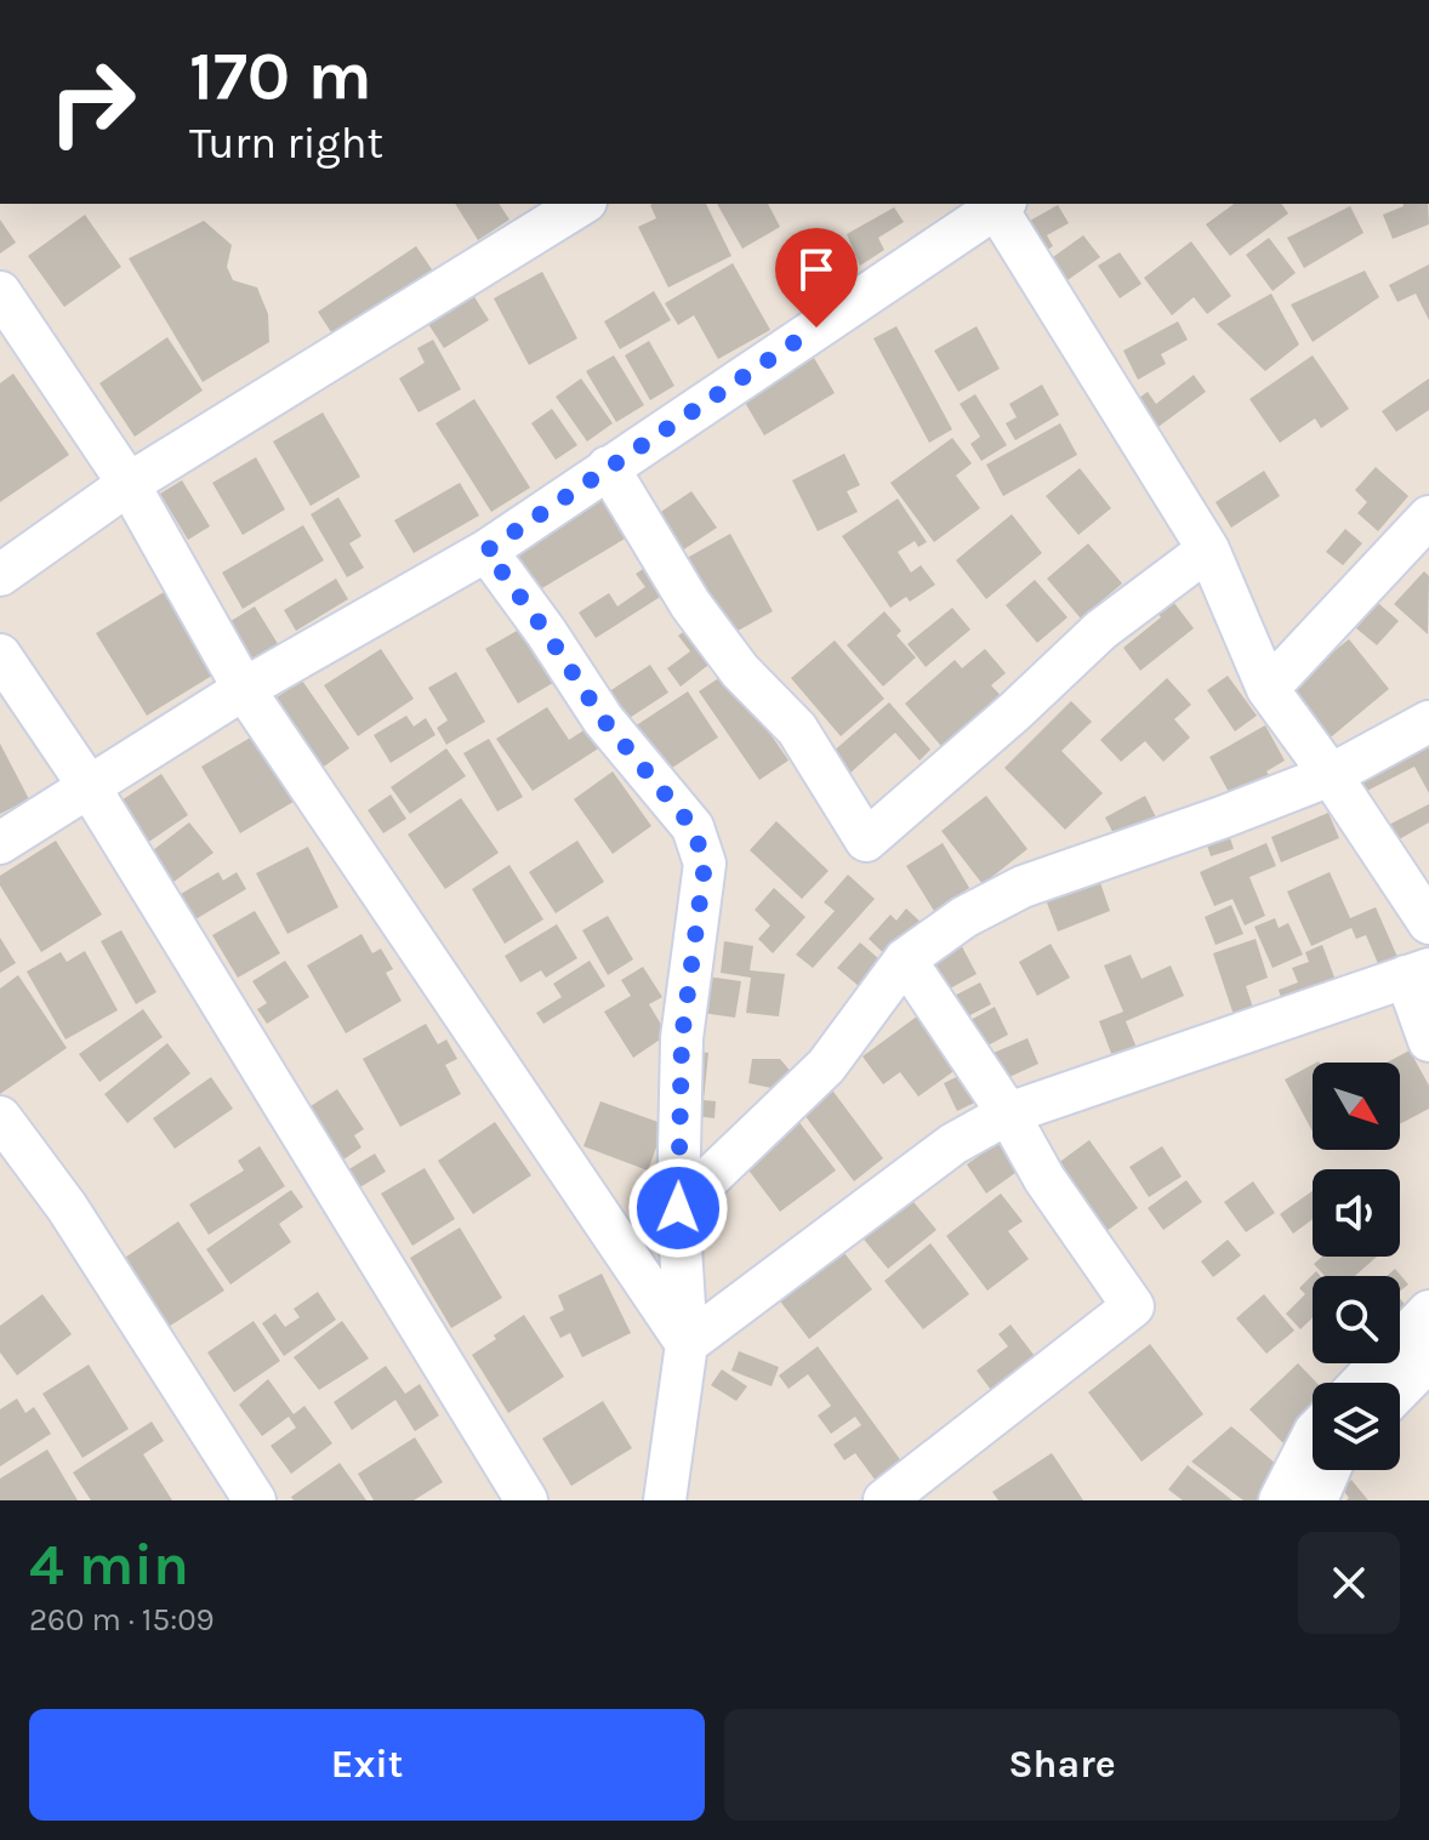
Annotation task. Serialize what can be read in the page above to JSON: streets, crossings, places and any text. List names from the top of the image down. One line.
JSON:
{"north":"bottom right","page":{"turn":["170 m","Turn right"],"heading":["4 min","260 m · 15:09"],"buttons":["Exit","Share"]}}
